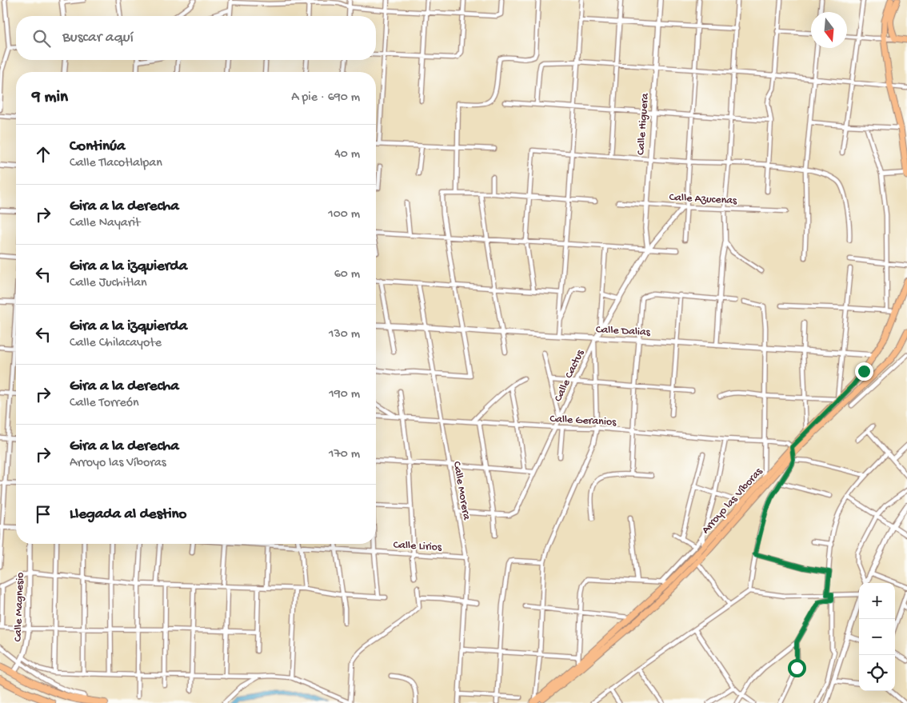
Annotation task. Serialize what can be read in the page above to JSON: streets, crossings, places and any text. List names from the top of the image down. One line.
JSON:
{"streets":{"main road":["Arroyo las Víboras"],"street":["Calle Higuera","Calle Azucenas","Calle Dalias","Calle Cactus","Calle Geranios","Calle Morera","Calle Lirios","Calle Magnesio"]},"crossings":[["Calle Higuera","Calle Azucenas"],["Calle Higuera","Calle Cactus"],["Calle Dalias","Calle Cactus"],["Calle Dalias","Calle Morera"],["Calle Dalias","Arroyo las Víboras"],["Calle Cactus","Calle Geranios"],["Calle Geranios","Calle Morera"],["Calle Geranios","Arroyo las Víboras"],["Calle Morera","Calle Lirios"]],"north":"bottom","page":{"search":"Buscar aquí","heading":["9 min","A pie · 690 m"],"list":[["Continúa","Calle Tlacotlalpan","40 m"],["Gira a la derecha","Calle Nayarit","100 m"],["Gira a la izquierda","Calle Juchitlan","60 m"],["Gira a la izquierda","Calle Chilacayote","130 m"],["Gira a la derecha","Calle Torreón","190 m"],["Gira a la derecha","Arroyo las Víboras","170 m"],"Llegada al destino"],"map_buttons":["+","−"]}}
